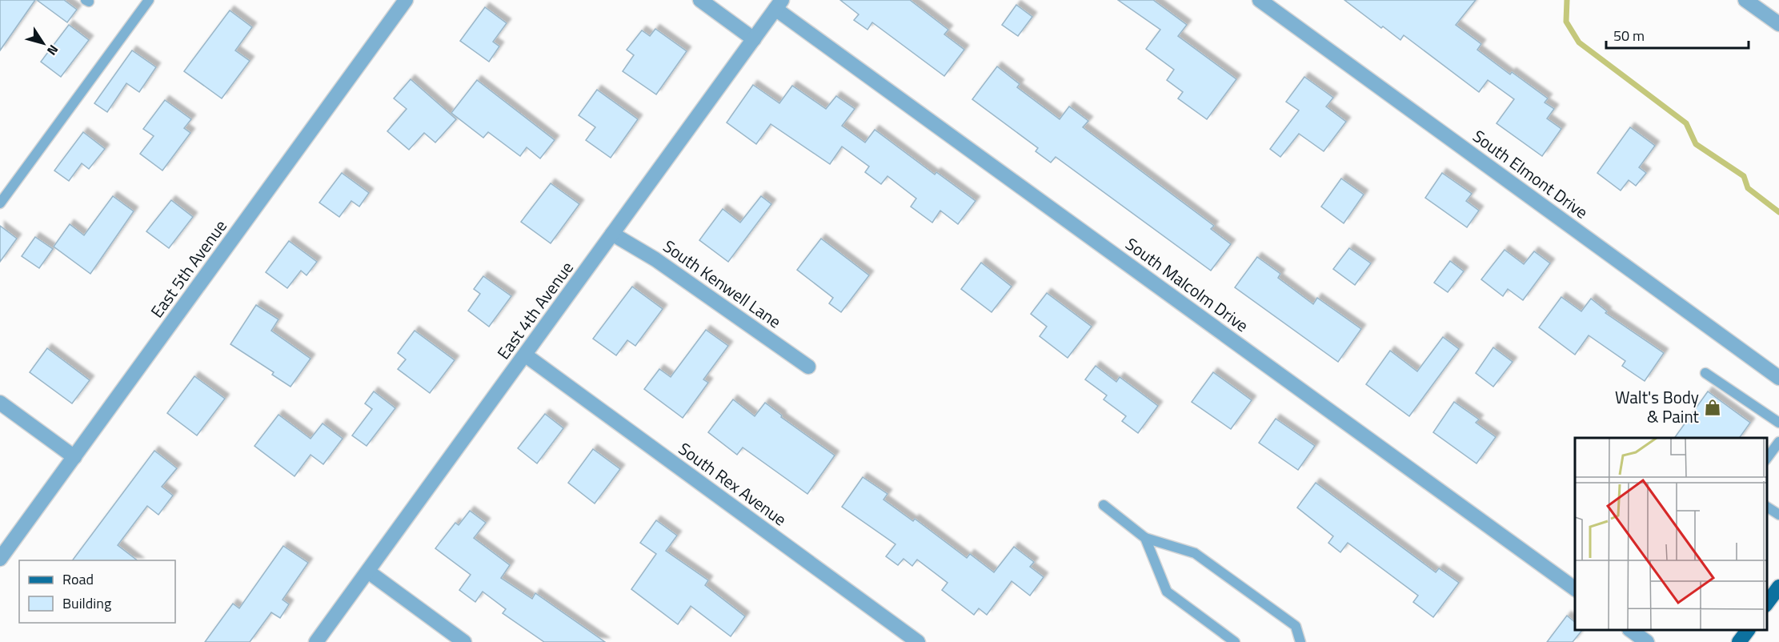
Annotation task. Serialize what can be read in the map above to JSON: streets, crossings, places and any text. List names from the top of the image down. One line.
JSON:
{"streets":{"street":["South Elmont Drive","East 5th Avenue","South Kenwell Lane","South Malcolm Drive","East 4th Avenue","South Rex Avenue"]},"crossings":[["South Kenwell Lane","East 4th Avenue"],["South Malcolm Drive","East 4th Avenue"],["East 4th Avenue","South Rex Avenue"]],"places":{"shop":["Walt's Body & Paint"]},"legend":["Road","Building"],"scale_bar":"50 m","north":"bottom right"}
